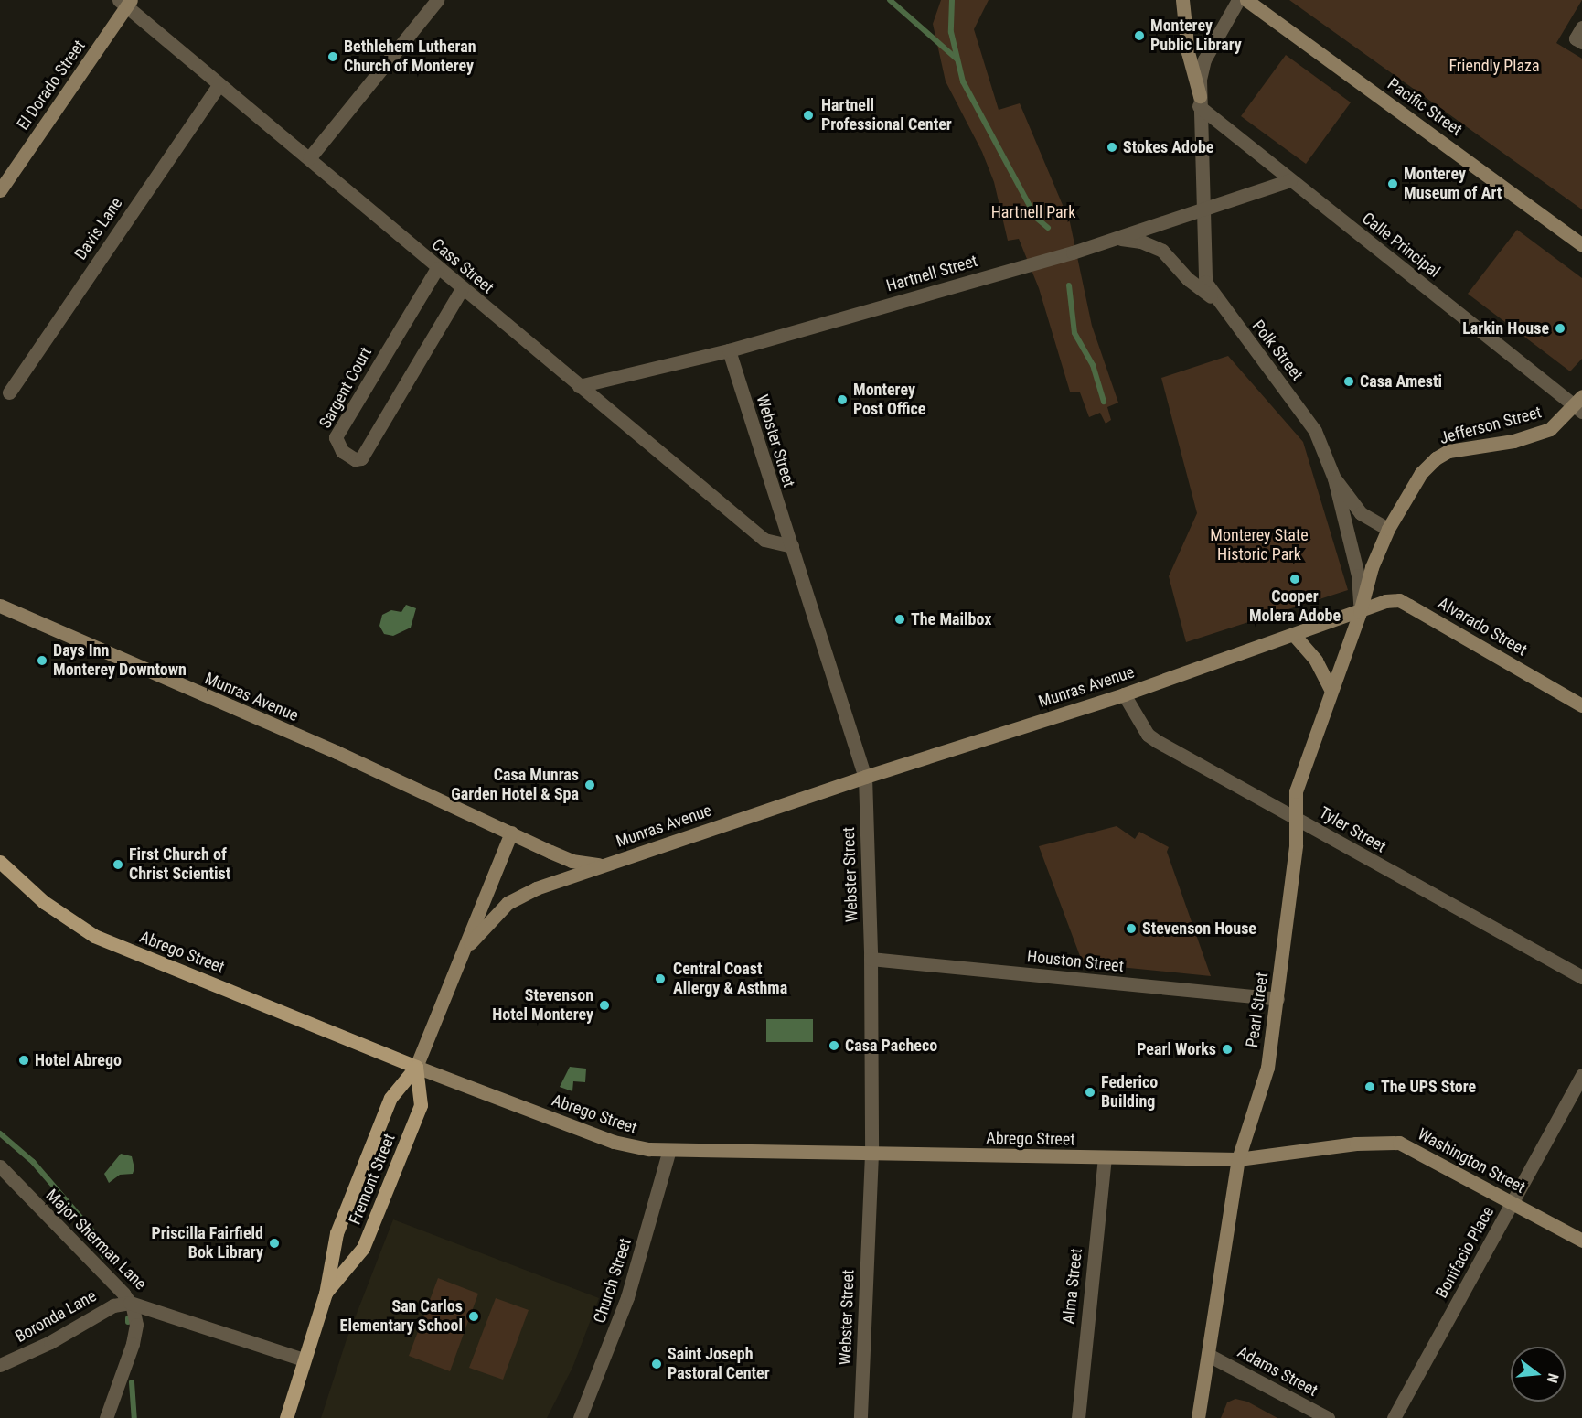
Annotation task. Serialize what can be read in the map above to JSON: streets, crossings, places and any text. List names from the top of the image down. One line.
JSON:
{"streets":{"main road":["Abrego Street","Fremont Street"],"street":["El Dorado Street","Pacific Street","Davis Lane","Calle Principal","Cass Street","Hartnell Street","Polk Street","Sargent Court","Jefferson Street","Webster Street","Alvarado Street","Munras Avenue","Tyler Street","Houston Street","Pearl Street","Washington Street","Major Sherman Lane","Bonifacio Place","Church Street","Alma Street","Boronda Lane","Adams Street"]},"crossings":[["El Dorado Street","Cass Street"],["Davis Lane","Cass Street"],["Calle Principal","Hartnell Street"],["Calle Principal","Polk Street"],["Calle Principal","Jefferson Street"],["Cass Street","Hartnell Street"],["Cass Street","Sargent Court"],["Cass Street","Webster Street"],["Hartnell Street","Polk Street"],["Hartnell Street","Webster Street"],["Polk Street","Jefferson Street"],["Polk Street","Alvarado Street"],["Polk Street","Munras Avenue"],["Polk Street","Pearl Street"],["Jefferson Street","Alvarado Street"],["Jefferson Street","Munras Avenue"],["Jefferson Street","Pearl Street"],["Webster Street","Munras Avenue"],["Webster Street","Abrego Street"],["Webster Street","Houston Street"],["Alvarado Street","Munras Avenue"],["Alvarado Street","Pearl Street"],["Munras Avenue","Tyler Street"],["Munras Avenue","Pearl Street"],["Munras Avenue","Fremont Street"],["Tyler Street","Pearl Street"],["Abrego Street","Pearl Street"],["Abrego Street","Washington Street"],["Abrego Street","Fremont Street"],["Abrego Street","Church Street"],["Abrego Street","Alma Street"],["Houston Street","Pearl Street"],["Pearl Street","Washington Street"],["Pearl Street","Adams Street"],["Washington Street","Bonifacio Place"],["Fremont Street","Major Sherman Lane"],["Major Sherman Lane","Boronda Lane"]],"parks":["Friendly Plaza","Hartnell Park","Monterey State Historic Park"],"places":["Monterey Public Library","Bethlehem Lutheran Church of Monterey","Hartnell Professional Center","Stokes Adobe","Monterey Museum of Art","Larkin House","Casa Amesti","Monterey Post Office","Cooper Molera Adobe","The Mailbox","Days Inn Monterey Downtown","Casa Munras Garden Hotel & Spa","First Church of Christ Scientist","Stevenson House","Central Coast Allergy & Asthma","Stevenson Hotel Monterey","Casa Pacheco","Pearl Works","Hotel Abrego","The UPS Store","Federico Building","Priscilla Fairfield Bok Library","San Carlos Elementary School","Saint Joseph Pastoral Center"],"north":"right"}
